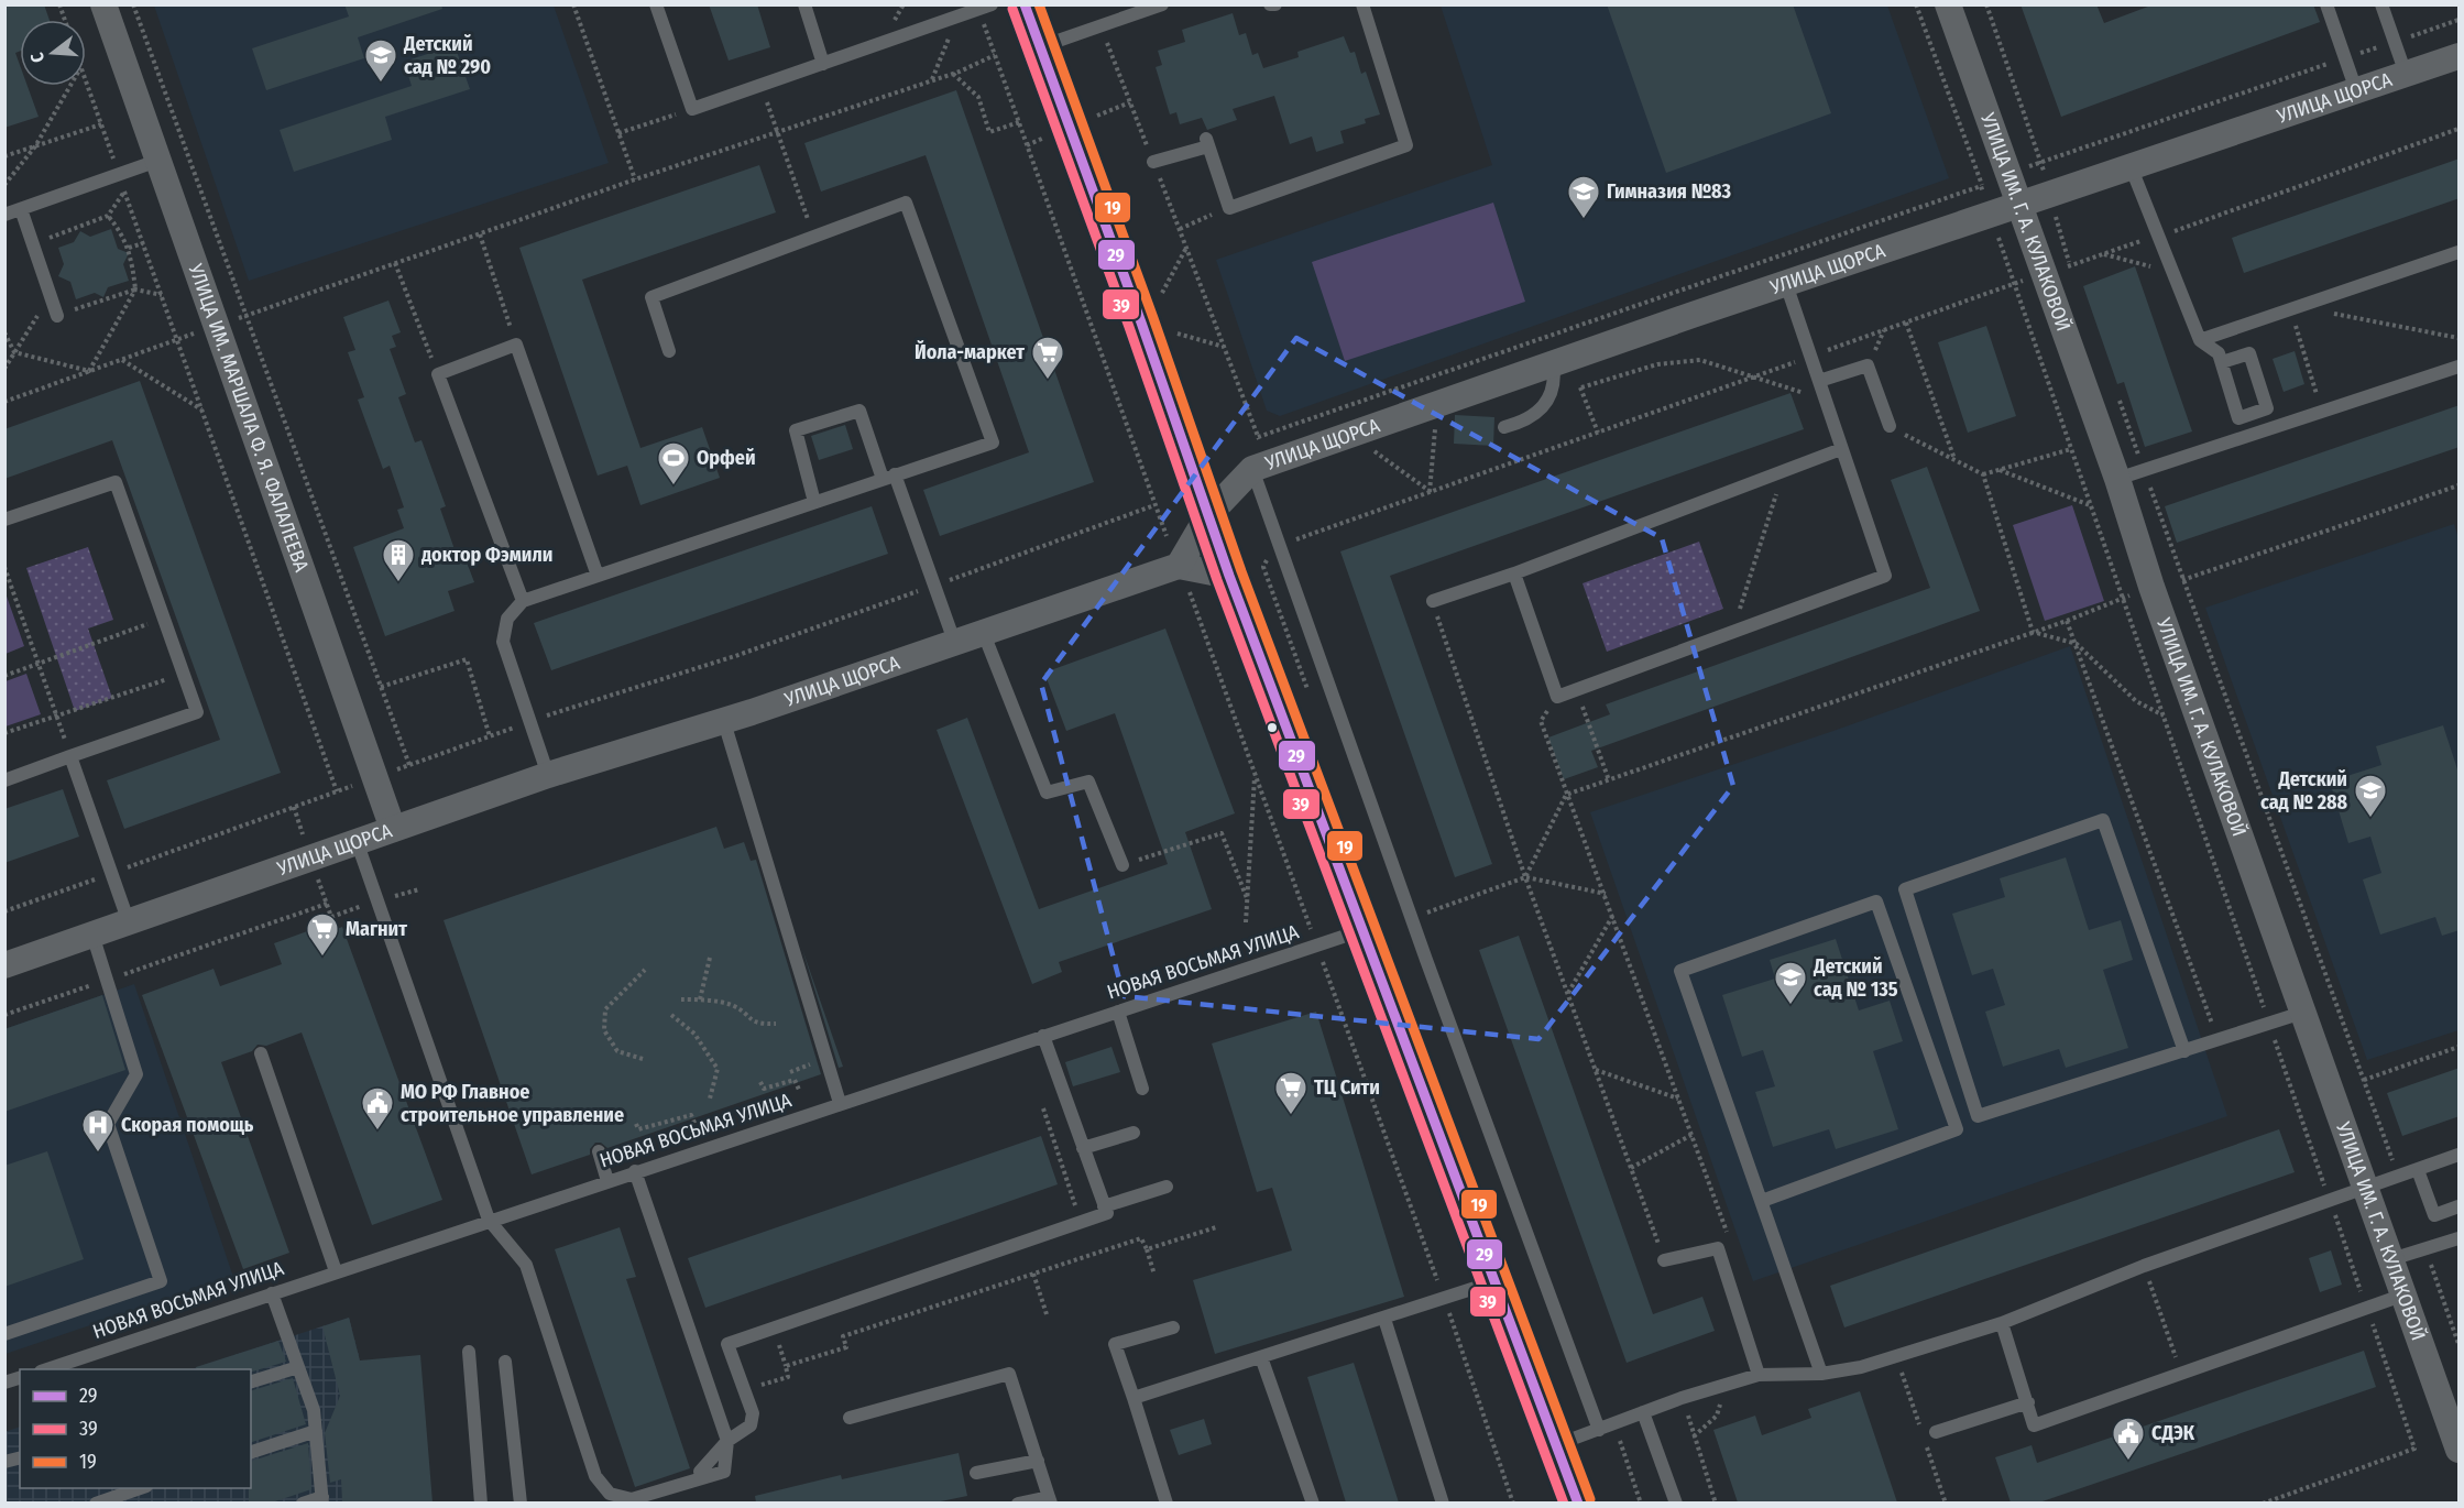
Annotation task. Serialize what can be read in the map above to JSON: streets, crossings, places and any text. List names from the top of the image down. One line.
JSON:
{"streets":{"street":["УЛИЦА ЩОРСА","УЛИЦА ИМ. Г. А. КУЛАКОВОЙ","УЛИЦА ИМ. МАРШАЛА Ф. Я. ФАЛАЛЕЕВА"],"lane":["НОВАЯ ВОСЬМАЯ УЛИЦА"]},"crossings":[["УЛИЦА ЩОРСА","УЛИЦА ИМ. Г. А. КУЛАКОВОЙ"],["УЛИЦА ЩОРСА","УЛИЦА ИМ. МАРШАЛА Ф. Я. ФАЛАЛЕЕВА"]],"places":{"school or university":["Детский сад № 290","Гимназия №83","Детский сад № 288","Детский сад № 135"],"supermarket":["Йола-маркет","Магнит","ТЦ Сити"],"sports":["Орфей"],"building":["доктор Фэмили"],"public building":["МО РФ Главное строительное управление","СДЭК"],"hospital":["Скорая помощь"]},"lines":["transit line 29","transit line 19","transit line 39"],"legend":["29","39","19"],"north":"left"}
